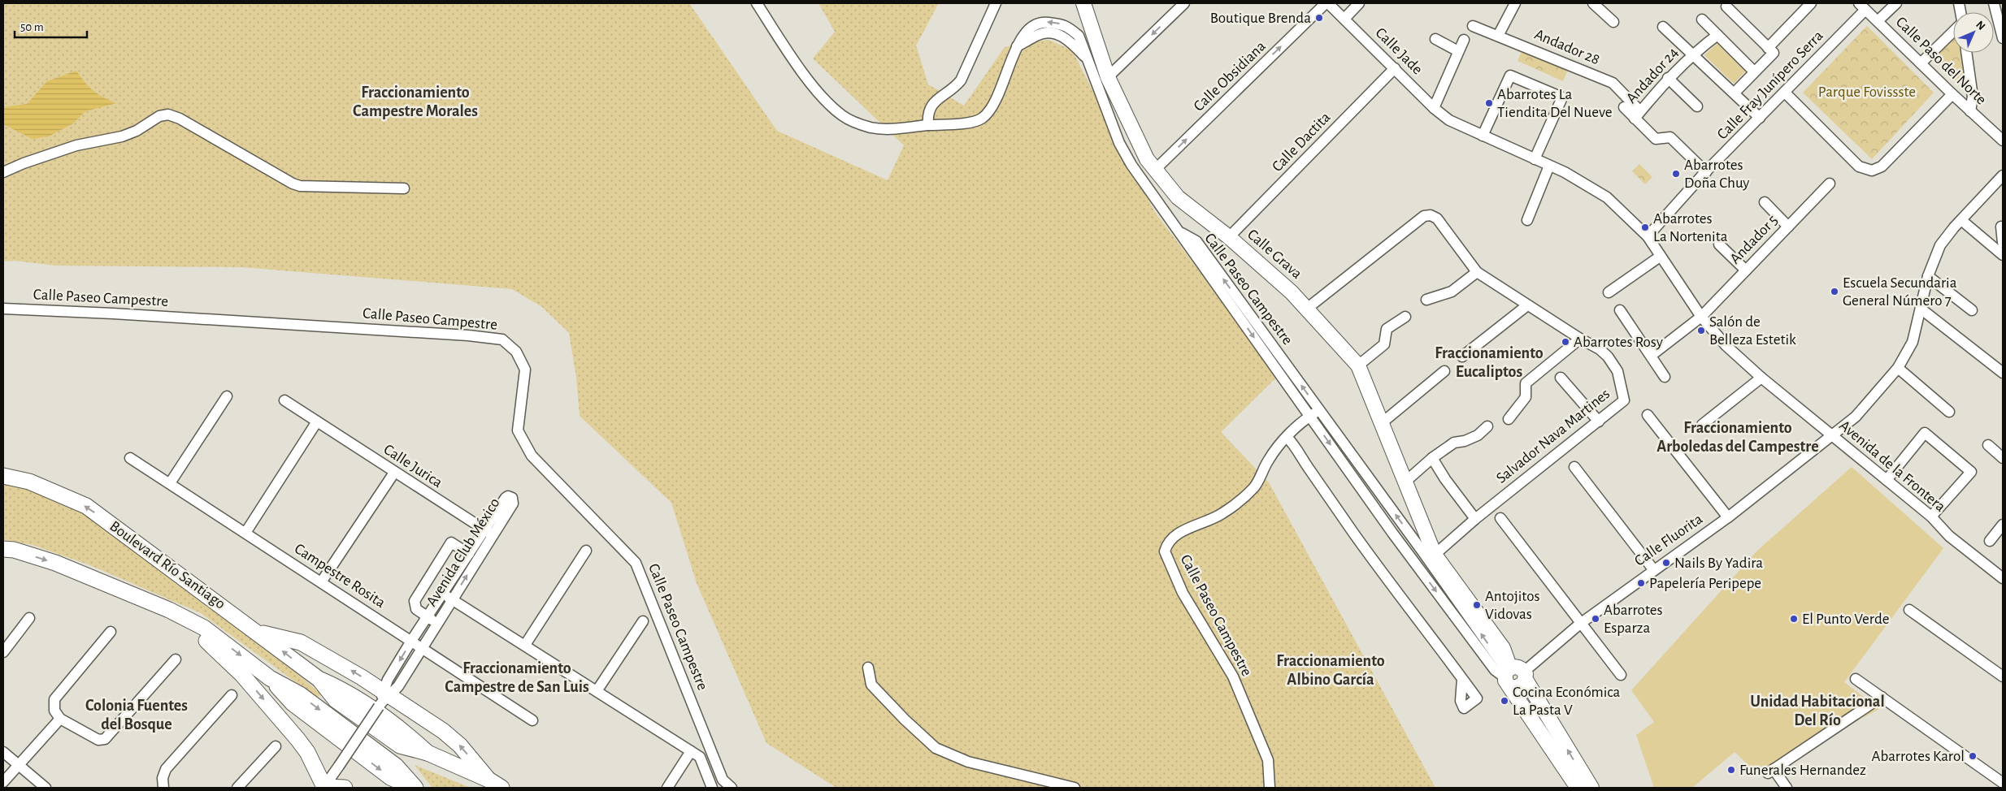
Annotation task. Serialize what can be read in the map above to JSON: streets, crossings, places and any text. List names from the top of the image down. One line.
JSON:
{"streets":{"main road":["Calle Grava","Boulevard Río Santiago"],"street":["Andador 28","Calle Jade","Calle Paso del Norte","Andador 24","Calle Obsidiana","Calle Fray Junípero Serra","Calle Dactita","Andador 5","Calle Paseo Campestre","Salvador Nava Martines","Calle Jurica","Avenida de la Frontera","Calle Fluorita","Avenida Club México","Campestre Rosita"]},"crossings":[["Andador 28","Andador 24"],["Andador 28","Calle Fray Junípero Serra"],["Calle Jade","Calle Obsidiana"],["Calle Jade","Calle Dactita"],["Calle Jade","Avenida de la Frontera"],["Calle Paso del Norte","Calle Fray Junípero Serra"],["Calle Obsidiana","Calle Grava"],["Calle Fray Junípero Serra","Avenida de la Frontera"],["Calle Dactita","Calle Grava"],["Andador 5","Avenida de la Frontera"],["Calle Grava","Calle Paseo Campestre"],["Calle Grava","Salvador Nava Martines"],["Calle Grava","Calle Fluorita"],["Calle Paseo Campestre","Salvador Nava Martines"],["Calle Paseo Campestre","Calle Fluorita"],["Calle Jurica","Avenida Club México"],["Avenida de la Frontera","Calle Fluorita"],["Avenida Club México","Campestre Rosita"]],"one_way":["Calle Obsidiana"],"districts":["Fraccionamiento Campestre Morales","Fraccionamiento Eucaliptos","Fraccionamiento Arboledas del Campestre","Fraccionamiento Albino García","Fraccionamiento Campestre de San Luis","Unidad Habitacional Del Río","Colonia Fuentes del Bosque"],"parks":["Parque Fovissste"],"places":["Boutique Brenda","Abarrotes La Tiendita Del Nueve","Abarrotes Doña Chuy","Abarrotes La Nortenita","Escuela Secundaria General Número 7","Salón de Belleza Estetik","Abarrotes Rosy","Nails By Yadira","Papelería Peripepe","Antojitos Vidovas","Abarrotes Esparza","El Punto Verde","Cocina Económica La Pasta V","Abarrotes Karol","Funerales Hernandez"],"scale_bar":"50 m","north":"top right"}
